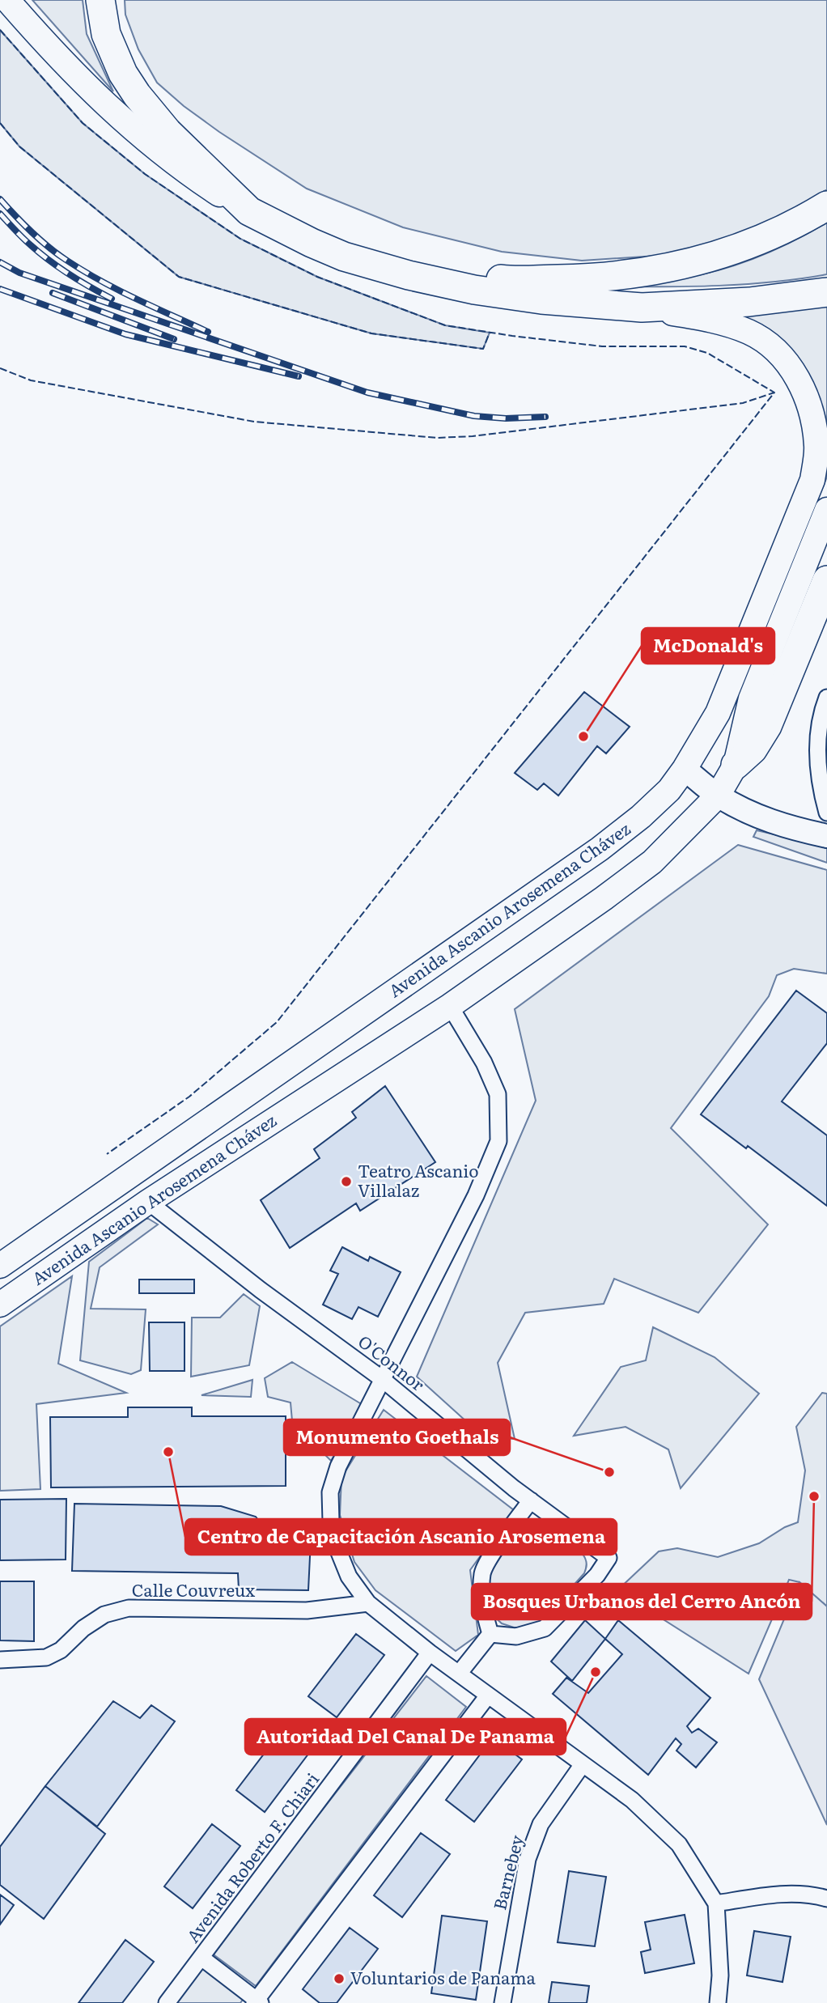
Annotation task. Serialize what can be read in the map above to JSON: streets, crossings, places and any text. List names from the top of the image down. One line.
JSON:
{"streets":{"main road":["Avenida Ascanio Arosemena Chávez"],"street":["O'Connor","Calle Couvreux","Avenida Roberto F. Chiari","Barnebey"]},"crossings":[["Avenida Ascanio Arosemena Chávez","O'Connor"]],"places":["McDonald's","Teatro Ascanio Villalaz","Centro de Capacitación Ascanio Arosemena","Monumento Goethals","Bosques Urbanos del Cerro Ancón","Autoridad Del Canal De Panama","Voluntarios de Panama"]}
